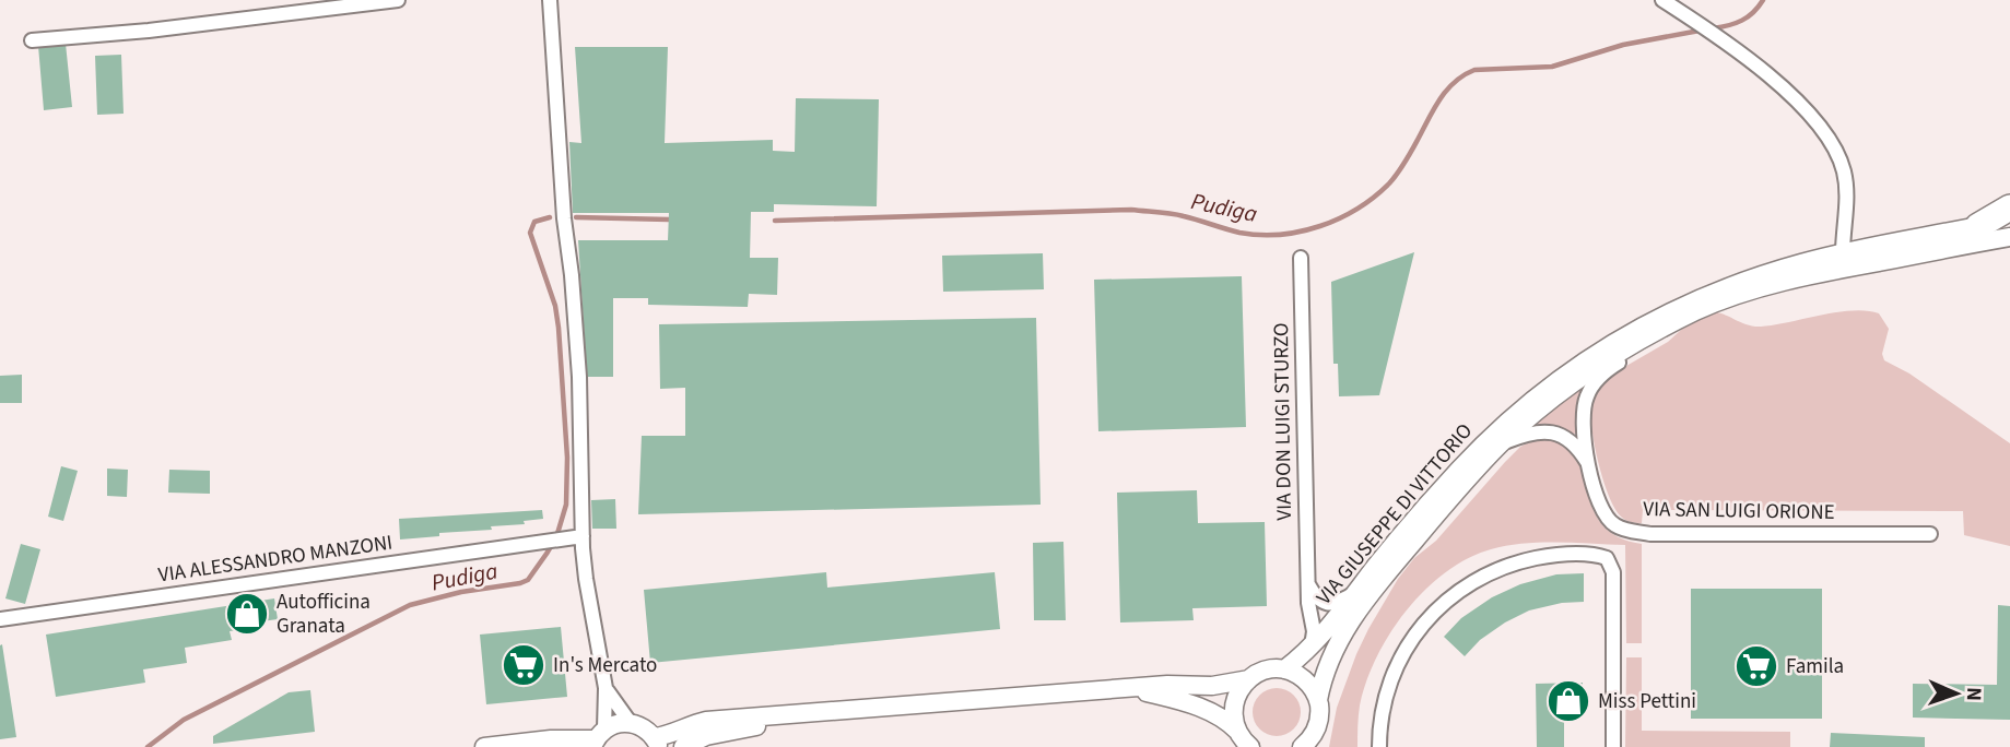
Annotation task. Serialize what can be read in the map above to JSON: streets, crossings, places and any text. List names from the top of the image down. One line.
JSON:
{"streets":{"street":["VIA DON LUIGI STURZO","VIA SAN LUIGI ORIONE","VIA GIUSEPPE DI VITTORIO","VIA ALESSANDRO MANZONI"]},"crossings":[["VIA DON LUIGI STURZO","VIA GIUSEPPE DI VITTORIO"],["VIA SAN LUIGI ORIONE","VIA GIUSEPPE DI VITTORIO"]],"water":["Pudiga"],"places":{"shop":["Autofficina Granata","Miss Pettini"],"supermarket":["In's Mercato","Famila"]},"north":"right"}
